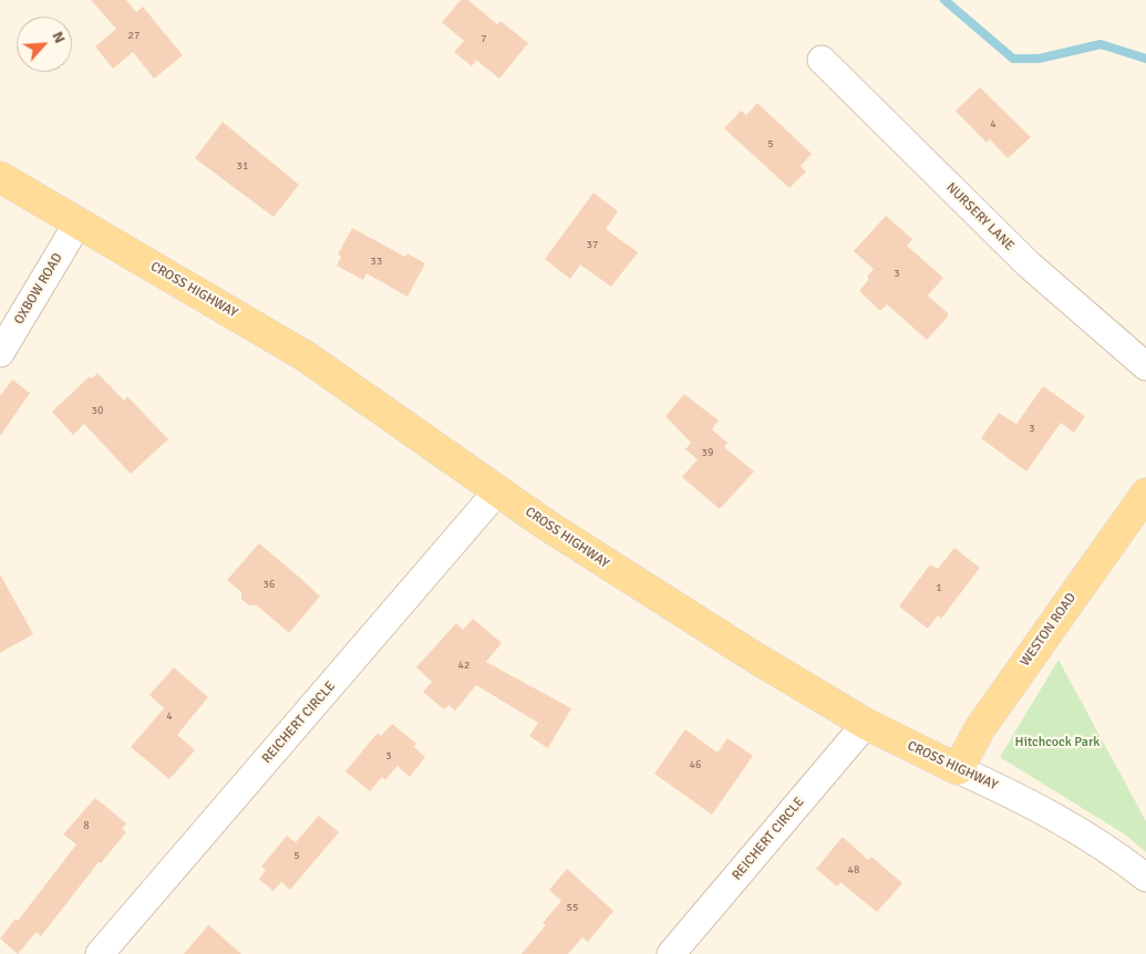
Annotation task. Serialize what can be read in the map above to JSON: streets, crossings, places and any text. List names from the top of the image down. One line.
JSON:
{"streets":{"main road":["CROSS HIGHWAY","WESTON ROAD"],"street":["NURSERY LANE","OXBOW ROAD","REICHERT CIRCLE"]},"crossings":[["OXBOW ROAD","CROSS HIGHWAY"],["CROSS HIGHWAY","WESTON ROAD"],["CROSS HIGHWAY","REICHERT CIRCLE"]],"parks":["Hitchcock Park"],"house_numbers":["27","7","4","5","31","37","33","3","30","3","39","36","1","42","4","3","46","8","5","48","55"],"north":"top right"}
